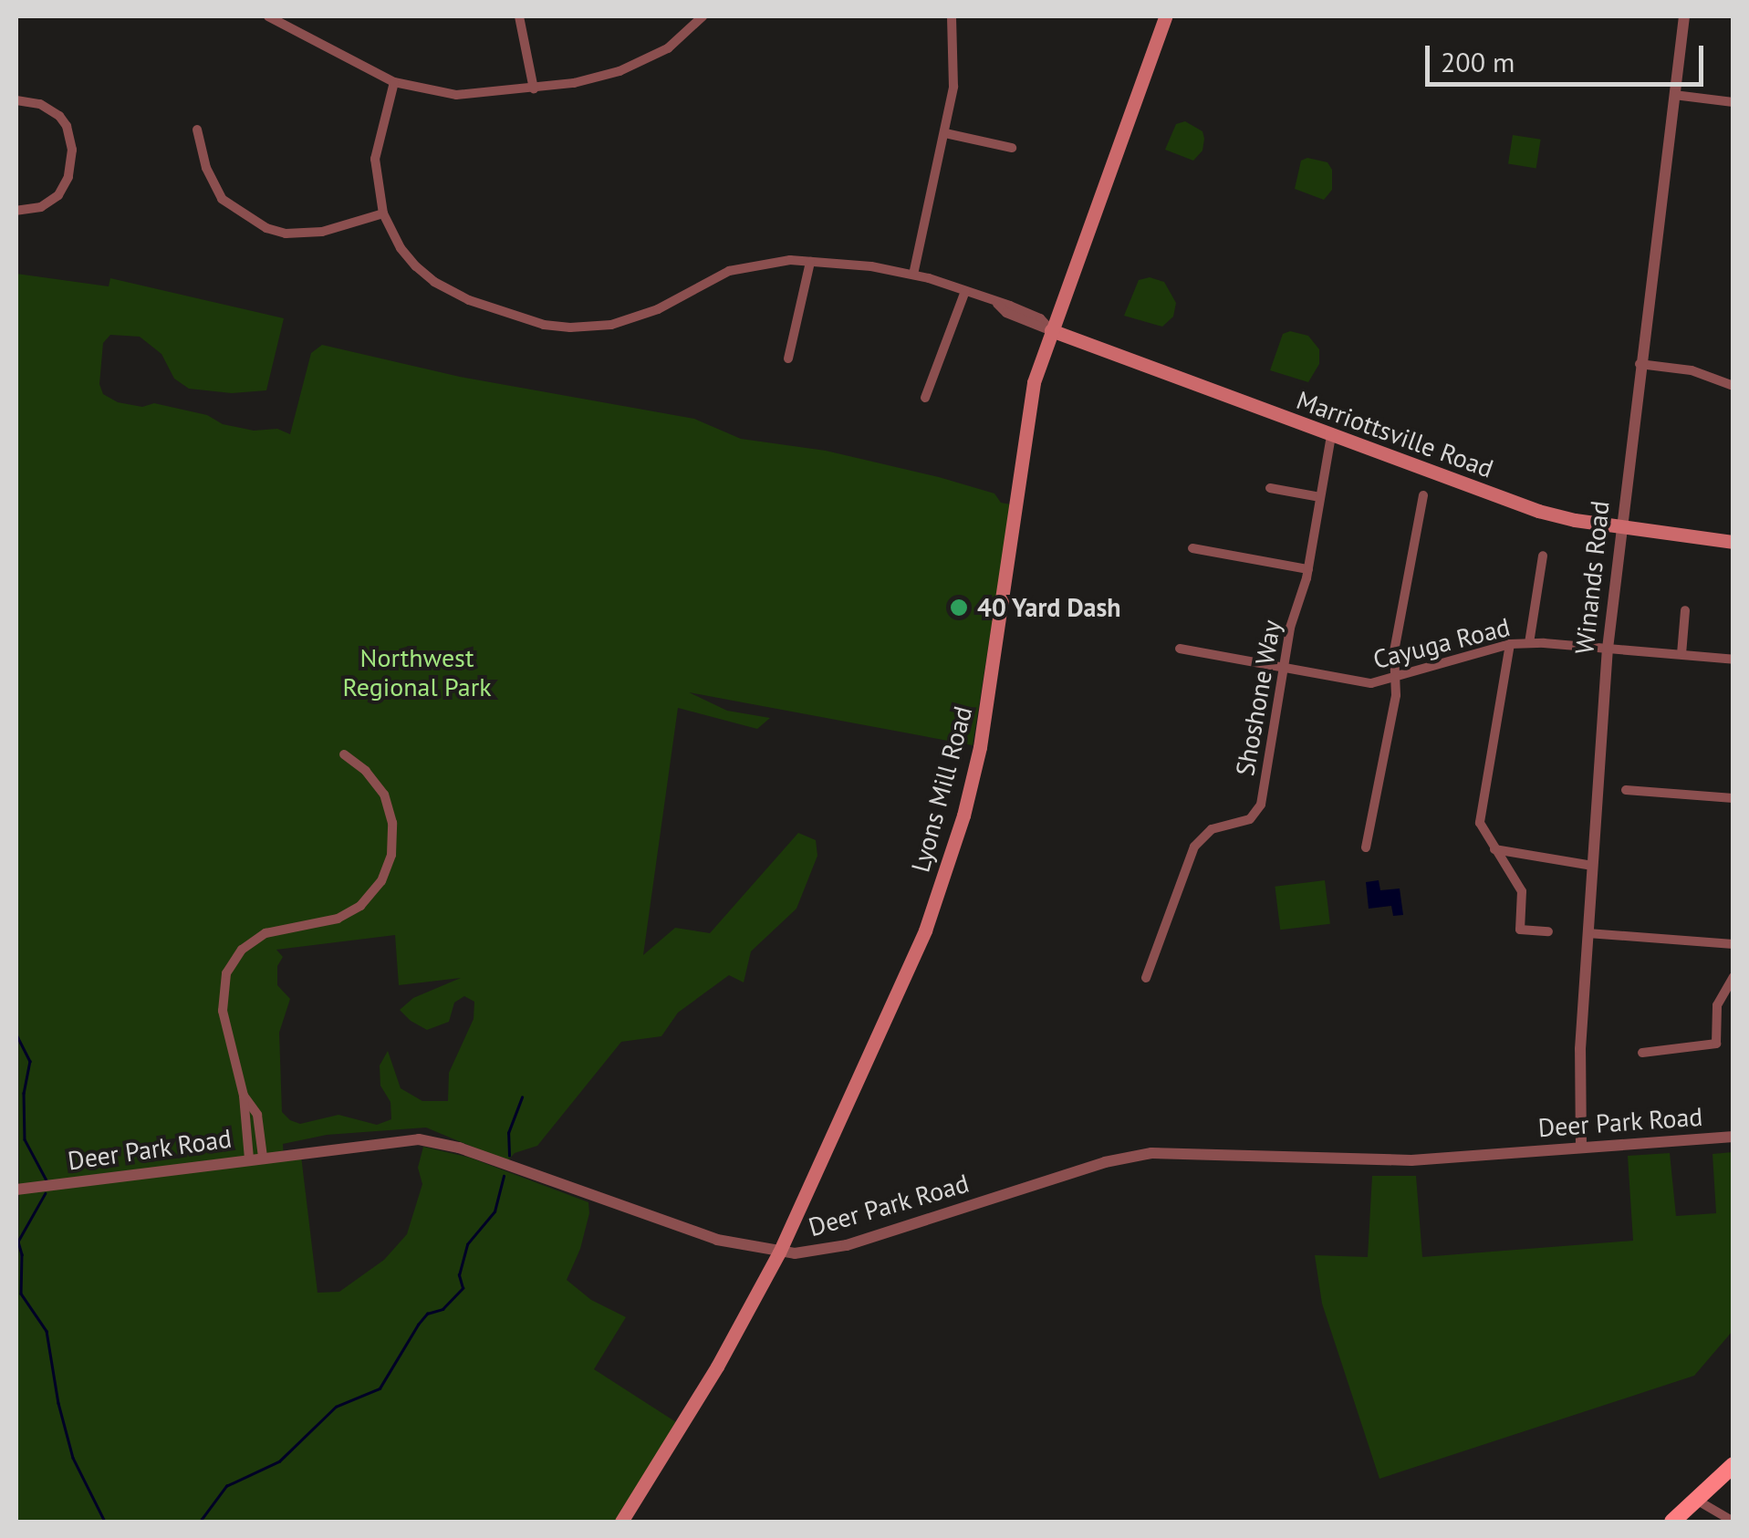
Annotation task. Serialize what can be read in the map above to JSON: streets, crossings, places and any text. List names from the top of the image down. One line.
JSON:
{"streets":{"main road":["Marriottsville Road","Lyons Mill Road"],"street":["Winands Road","Cayuga Road","Shoshone Way","Deer Park Road"]},"crossings":[["Marriottsville Road","Winands Road"],["Marriottsville Road","Shoshone Way"],["Marriottsville Road","Lyons Mill Road"],["Winands Road","Cayuga Road"],["Winands Road","Deer Park Road"],["Cayuga Road","Shoshone Way"],["Lyons Mill Road","Deer Park Road"]],"parks":["Northwest Regional Park"],"places":["40 Yard Dash"],"scale_bar":"200 m"}
